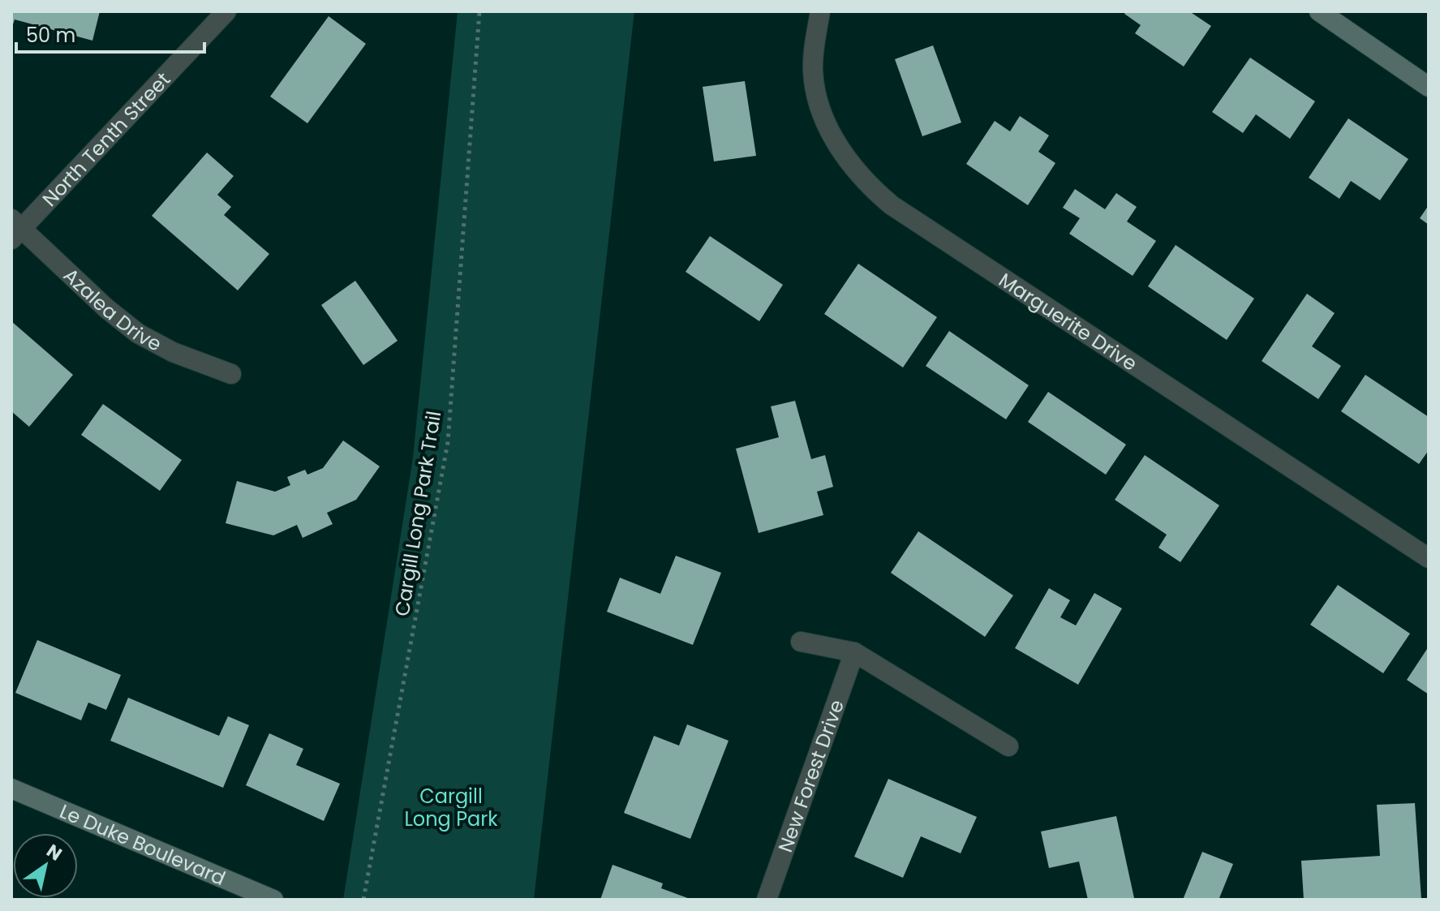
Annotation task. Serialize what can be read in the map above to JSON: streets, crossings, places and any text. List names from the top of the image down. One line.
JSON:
{"streets":{"street":["North Tenth Street","Azalea Drive","Marguerite Drive","New Forest Drive","Le Duke Boulevard"],"path":["Cargill Long Park Trail"]},"crossings":[["North Tenth Street","Azalea Drive"]],"parks":["Cargill Long Park"],"scale_bar":"50 m","north":"top right"}
